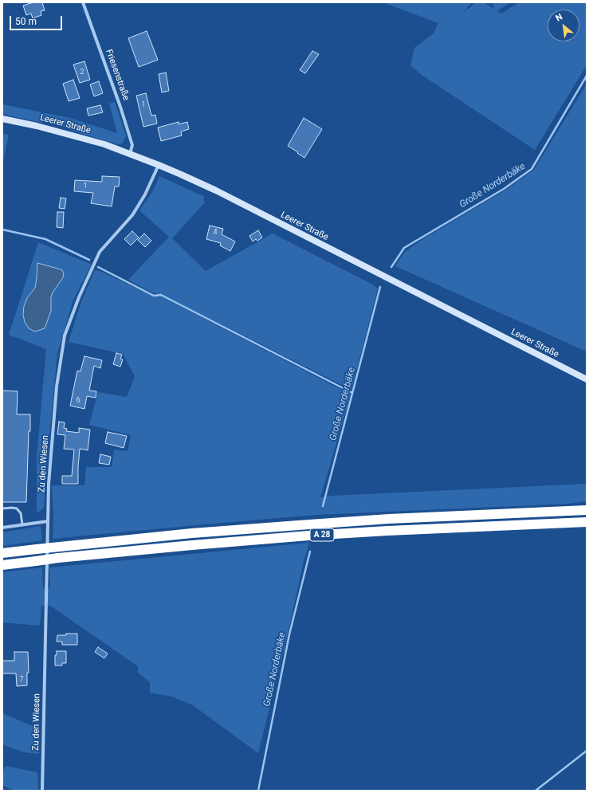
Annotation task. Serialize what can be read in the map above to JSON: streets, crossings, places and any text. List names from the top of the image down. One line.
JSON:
{"streets":{"highway":["A 28"],"main road":["Leerer Straße"],"street":["Friesenstraße","Zu den Wiesen"]},"crossings":[["Friesenstraße","Leerer Straße"],["Leerer Straße","Zu den Wiesen"]],"water":["Große Norderbäke"],"house_numbers":["2","1","1","4","6","7"],"scale_bar":"50 m","north":"top left"}
